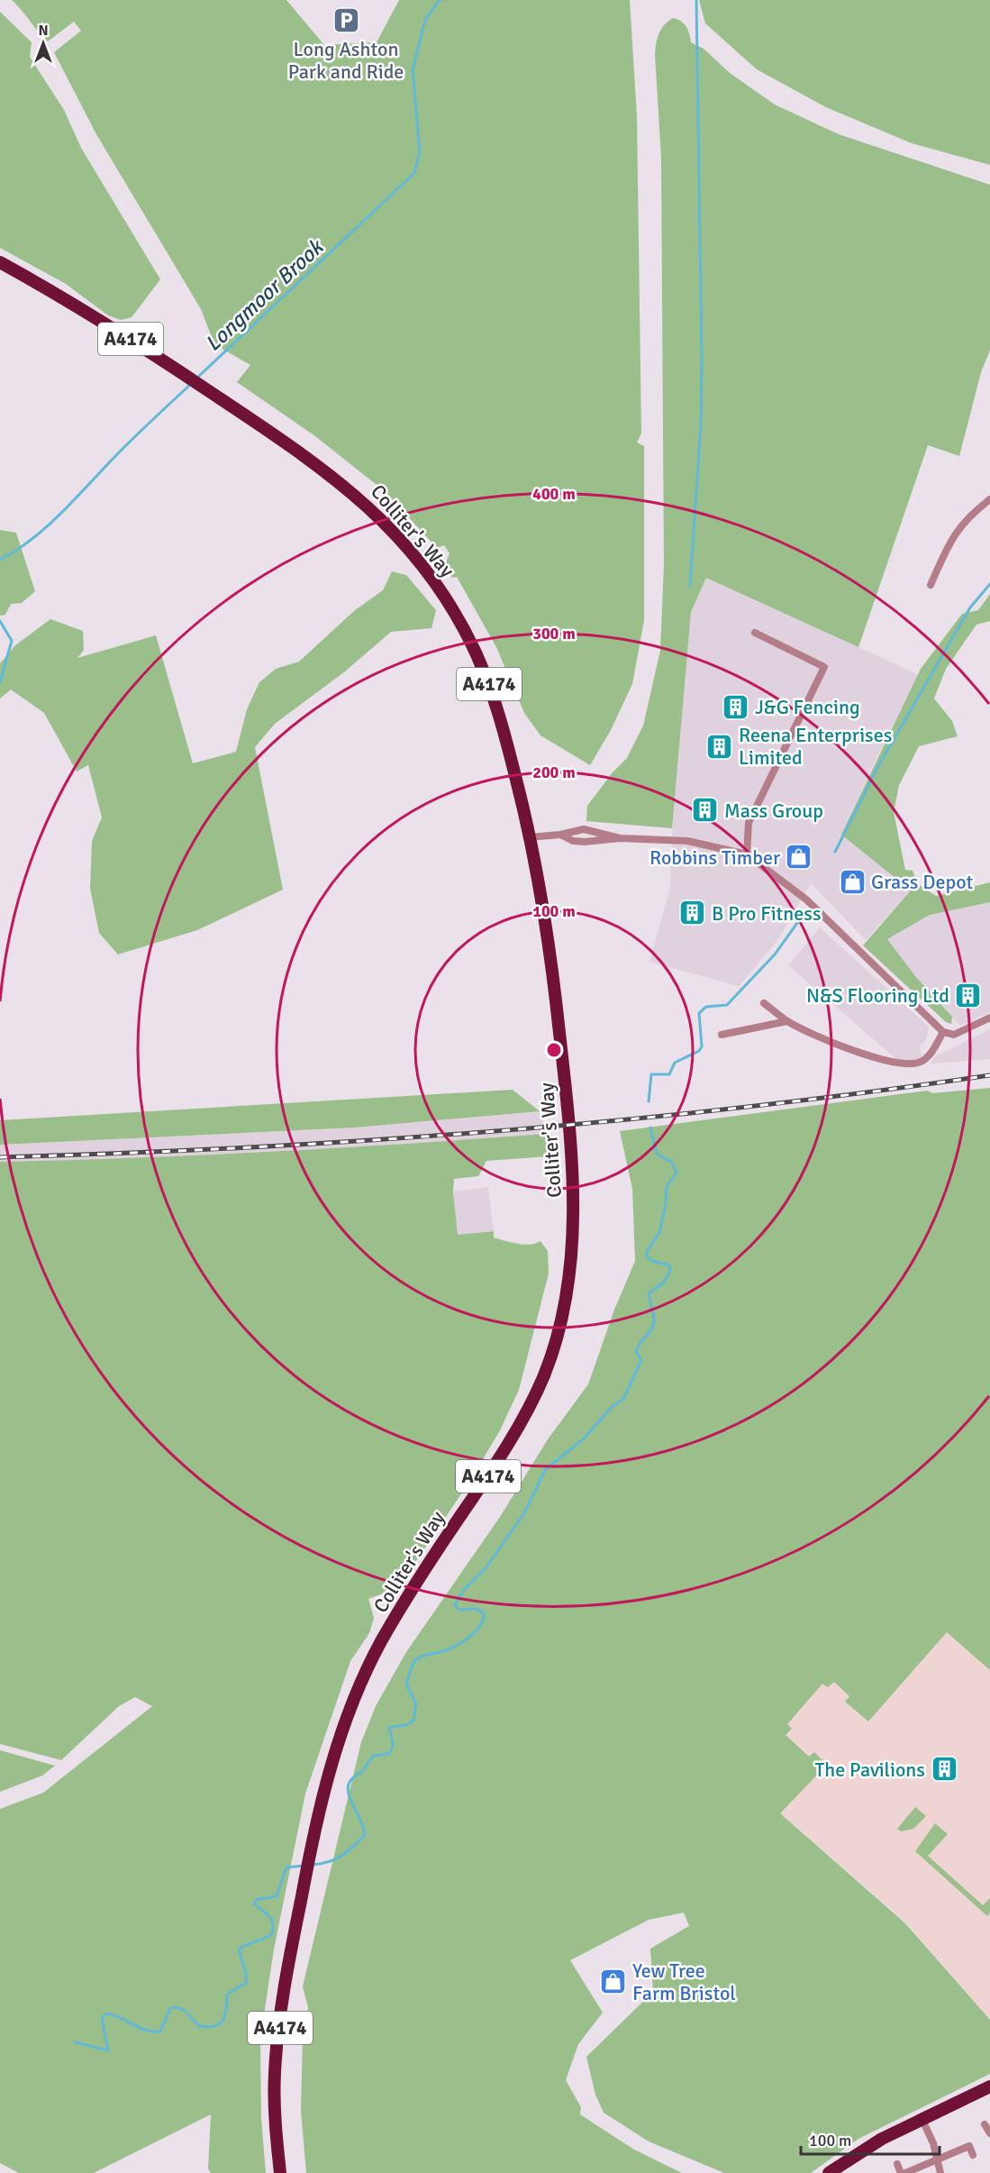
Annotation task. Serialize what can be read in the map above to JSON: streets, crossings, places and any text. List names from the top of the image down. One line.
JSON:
{"streets":{"highway":["A4174","Colliter's Way"]},"water":["Longmoor Brook"],"places":{"parking":["Long Ashton Park and Ride"],"building":["J&G Fencing","Reena Enterprises Limited","Mass Group","B Pro Fitness","N&S Flooring Ltd","The Pavilions"],"shop":["Robbins Timber","Grass Depot","Yew Tree Farm Bristol"]},"scale_bar":"100 m","north":"top","rings":["400 m","300 m","200 m","100 m"]}
